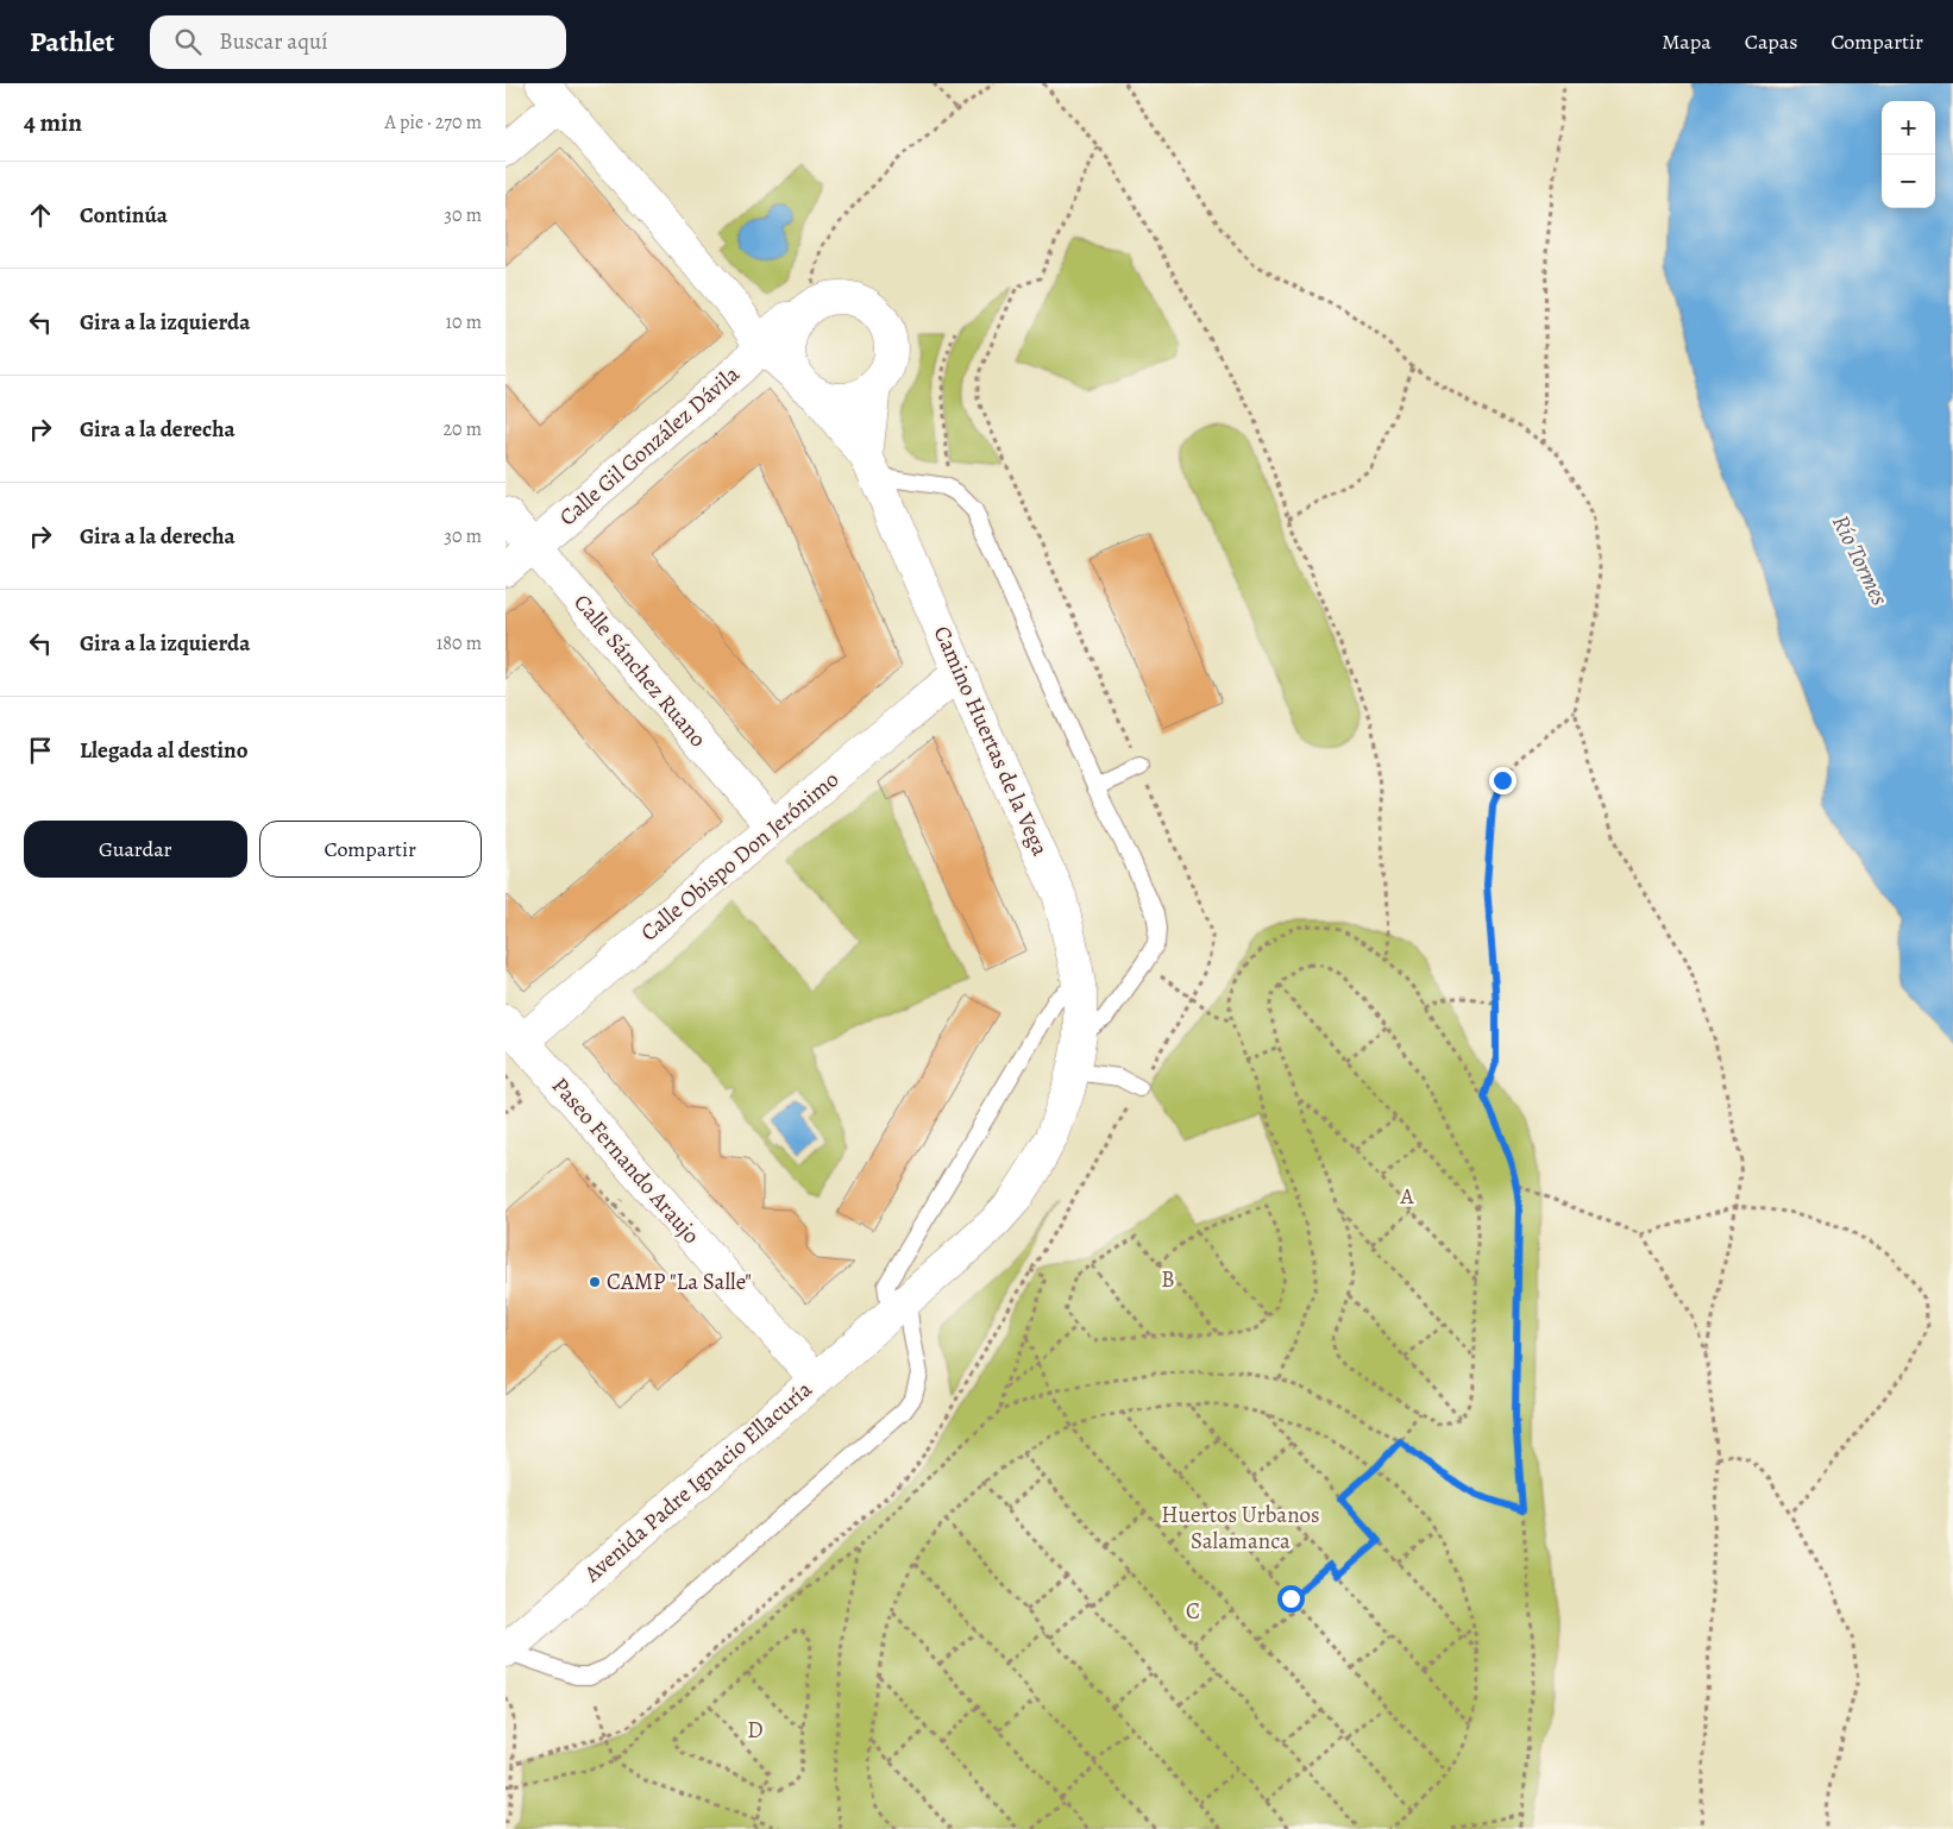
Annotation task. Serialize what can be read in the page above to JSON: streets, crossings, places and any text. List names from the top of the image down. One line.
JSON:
{"streets":{"street":["Calle Gil González Dávila","Calle Sánchez Ruano","Camino Huertas de la Vega","Calle Obispo Don Jerónimo","Paseo Fernando Araujo","Avenida Padre Ignacio Ellacuría"]},"crossings":[["Calle Gil González Dávila","Calle Sánchez Ruano"],["Calle Gil González Dávila","Camino Huertas de la Vega"],["Calle Sánchez Ruano","Calle Obispo Don Jerónimo"],["Camino Huertas de la Vega","Calle Obispo Don Jerónimo"],["Camino Huertas de la Vega","Avenida Padre Ignacio Ellacuría"],["Calle Obispo Don Jerónimo","Paseo Fernando Araujo"],["Paseo Fernando Araujo","Avenida Padre Ignacio Ellacuría"]],"water":["Río Tormes"],"parks":["A","B","Huertos Urbanos Salamanca","C","D"],"places":["CAMP \"La Salle\""],"page":{"header":"Pathlet","search":"Buscar aquí","nav":["Mapa","Capas","Compartir"],"heading":["4 min","A pie · 270 m"],"map_buttons":["+","−"],"list":[["Continúa","30 m"],["Gira a la izquierda","10 m"],["Gira a la derecha","20 m"],["Gira a la derecha","30 m"],["Gira a la izquierda","180 m"],"Llegada al destino"],"buttons":["Guardar","Compartir"]}}
